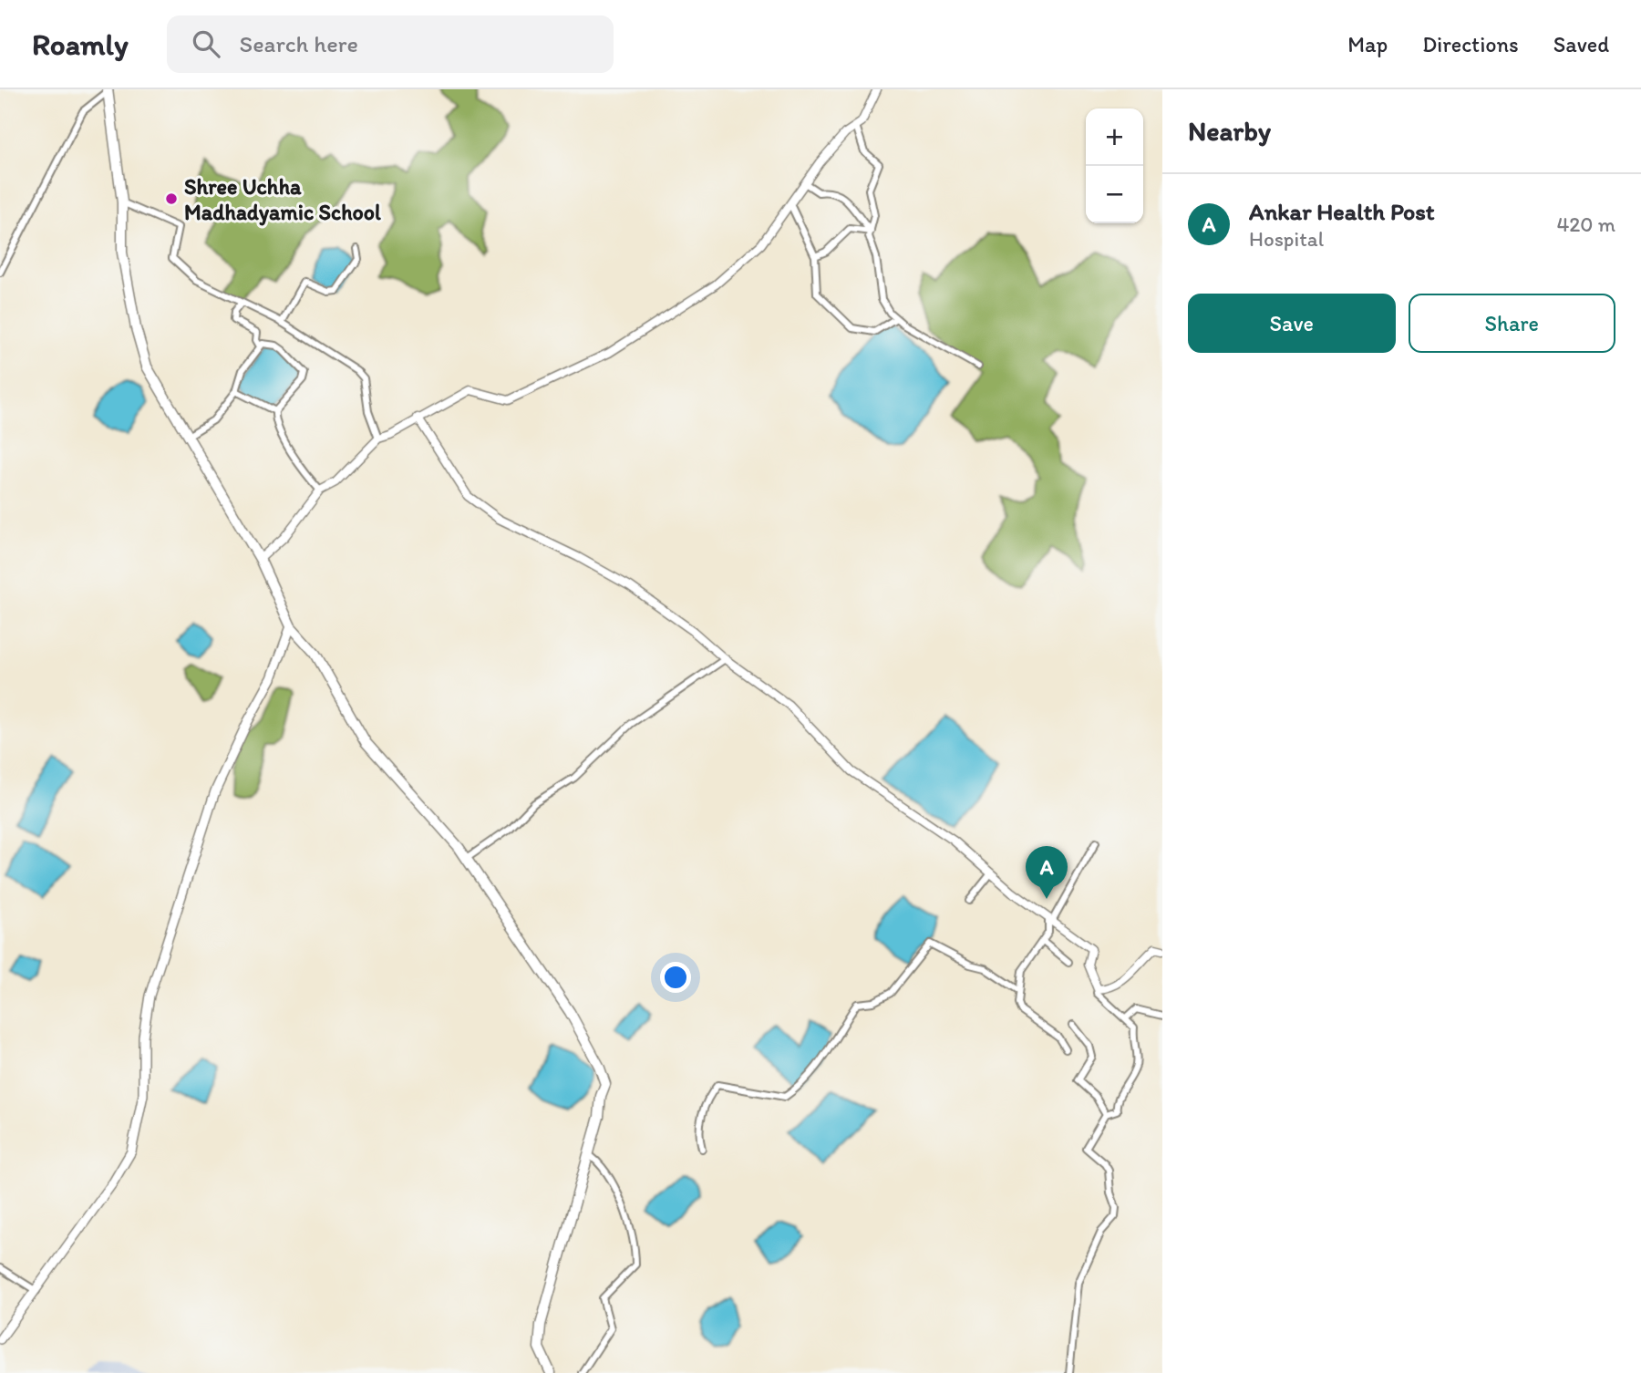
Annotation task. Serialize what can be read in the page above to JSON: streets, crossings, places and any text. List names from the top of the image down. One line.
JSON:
{"places":["Shree Uchha Madhadyamic School"],"page":{"header":"Roamly","search":"Search here","nav":["Map","Directions","Saved"],"heading":"Nearby","map_buttons":["+","−"],"list":[{"mark":"A","name":"Ankar Health Post","note":"Hospital","value":"420 m"}],"buttons":["Save","Share"],"pins":"A"}}
